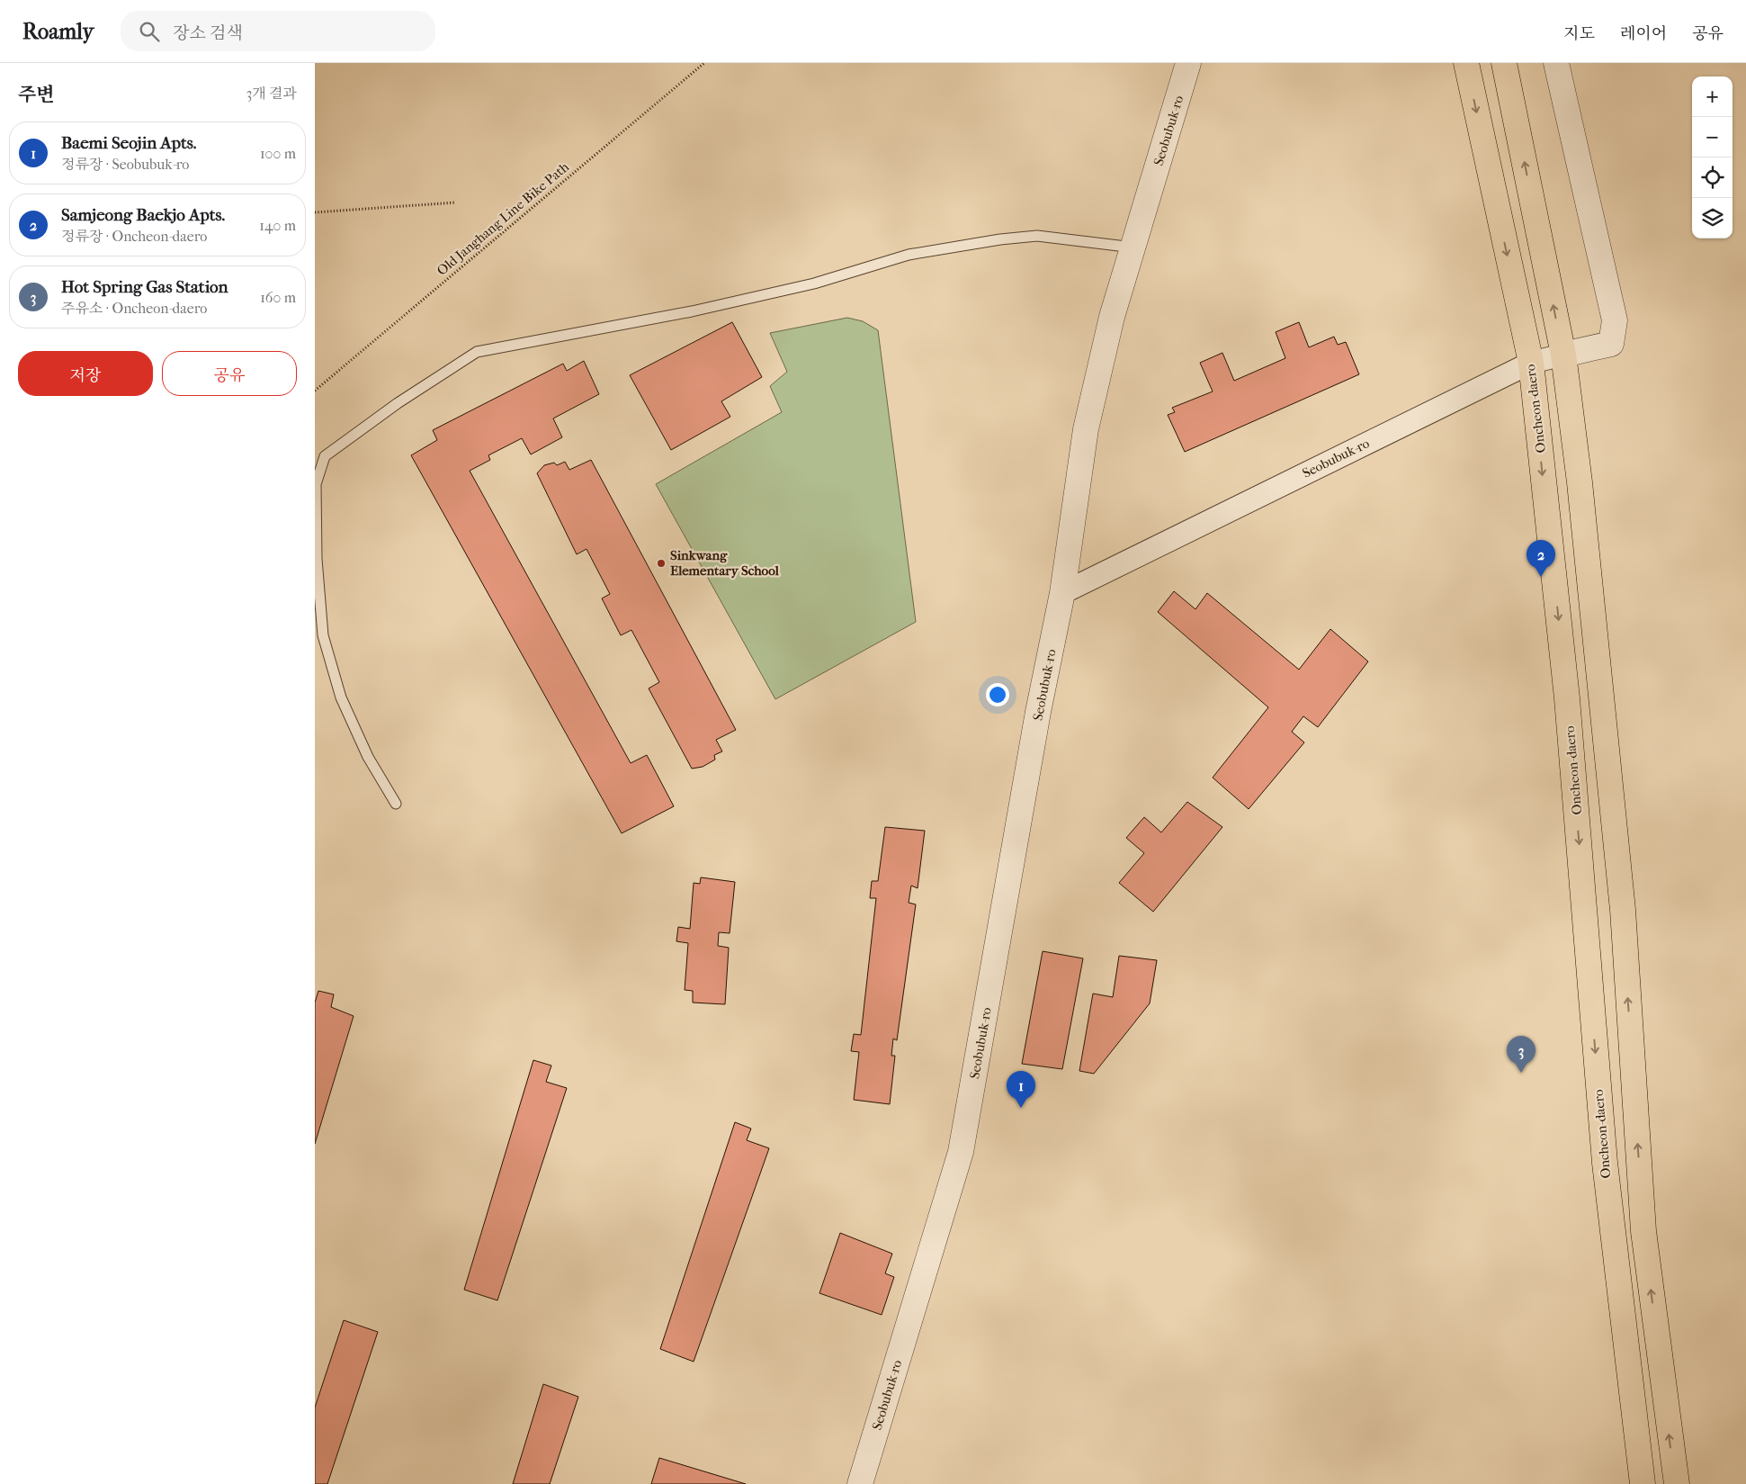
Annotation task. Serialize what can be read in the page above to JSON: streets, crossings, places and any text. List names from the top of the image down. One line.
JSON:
{"streets":{"main road":["Oncheon-daero"],"street":["Seobubuk-ro"],"path":["Old Janghang Line Bike Path"]},"crossings":[["Seobubuk-ro","Oncheon-daero"]],"places":["Sinkwang Elementary School"],"page":{"header":"Roamly","search":"장소 검색","nav":["지도","레이어","공유"],"heading":["주변","3개 결과"],"map_buttons":["+","−"],"list":[{"mark":"1","name":"Baemi Seojin Apts.","note":"정류장 · Seobubuk-ro","value":"100 m"},{"mark":"2","name":"Samjeong Baekjo Apts.","note":"정류장 · Oncheon-daero","value":"140 m"},{"mark":"3","name":"Hot Spring Gas Station","note":"주유소 · Oncheon-daero","value":"160 m"}],"buttons":["저장","공유"],"pins":["2","3","1"]}}
